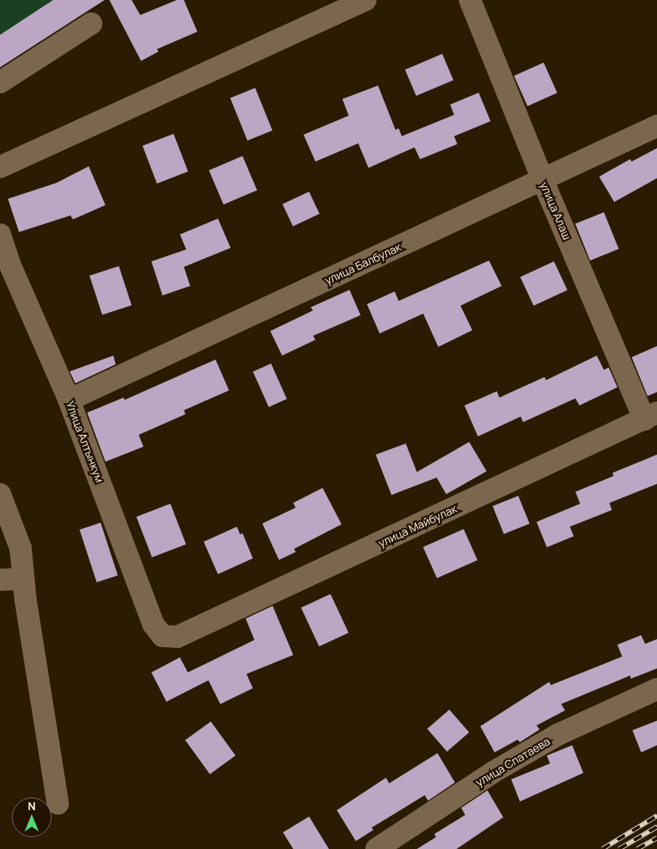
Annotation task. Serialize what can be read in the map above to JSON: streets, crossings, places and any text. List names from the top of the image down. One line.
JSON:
{"streets":{"street":["улица Алаш","улица Балбулак","Улица Алтынкум","улица Майбулак","улица Спатаева"]},"crossings":[["улица Алаш","улица Балбулак"],["улица Алаш","улица Майбулак"],["улица Балбулак","Улица Алтынкум"],["Улица Алтынкум","улица Майбулак"]],"north":"top"}
